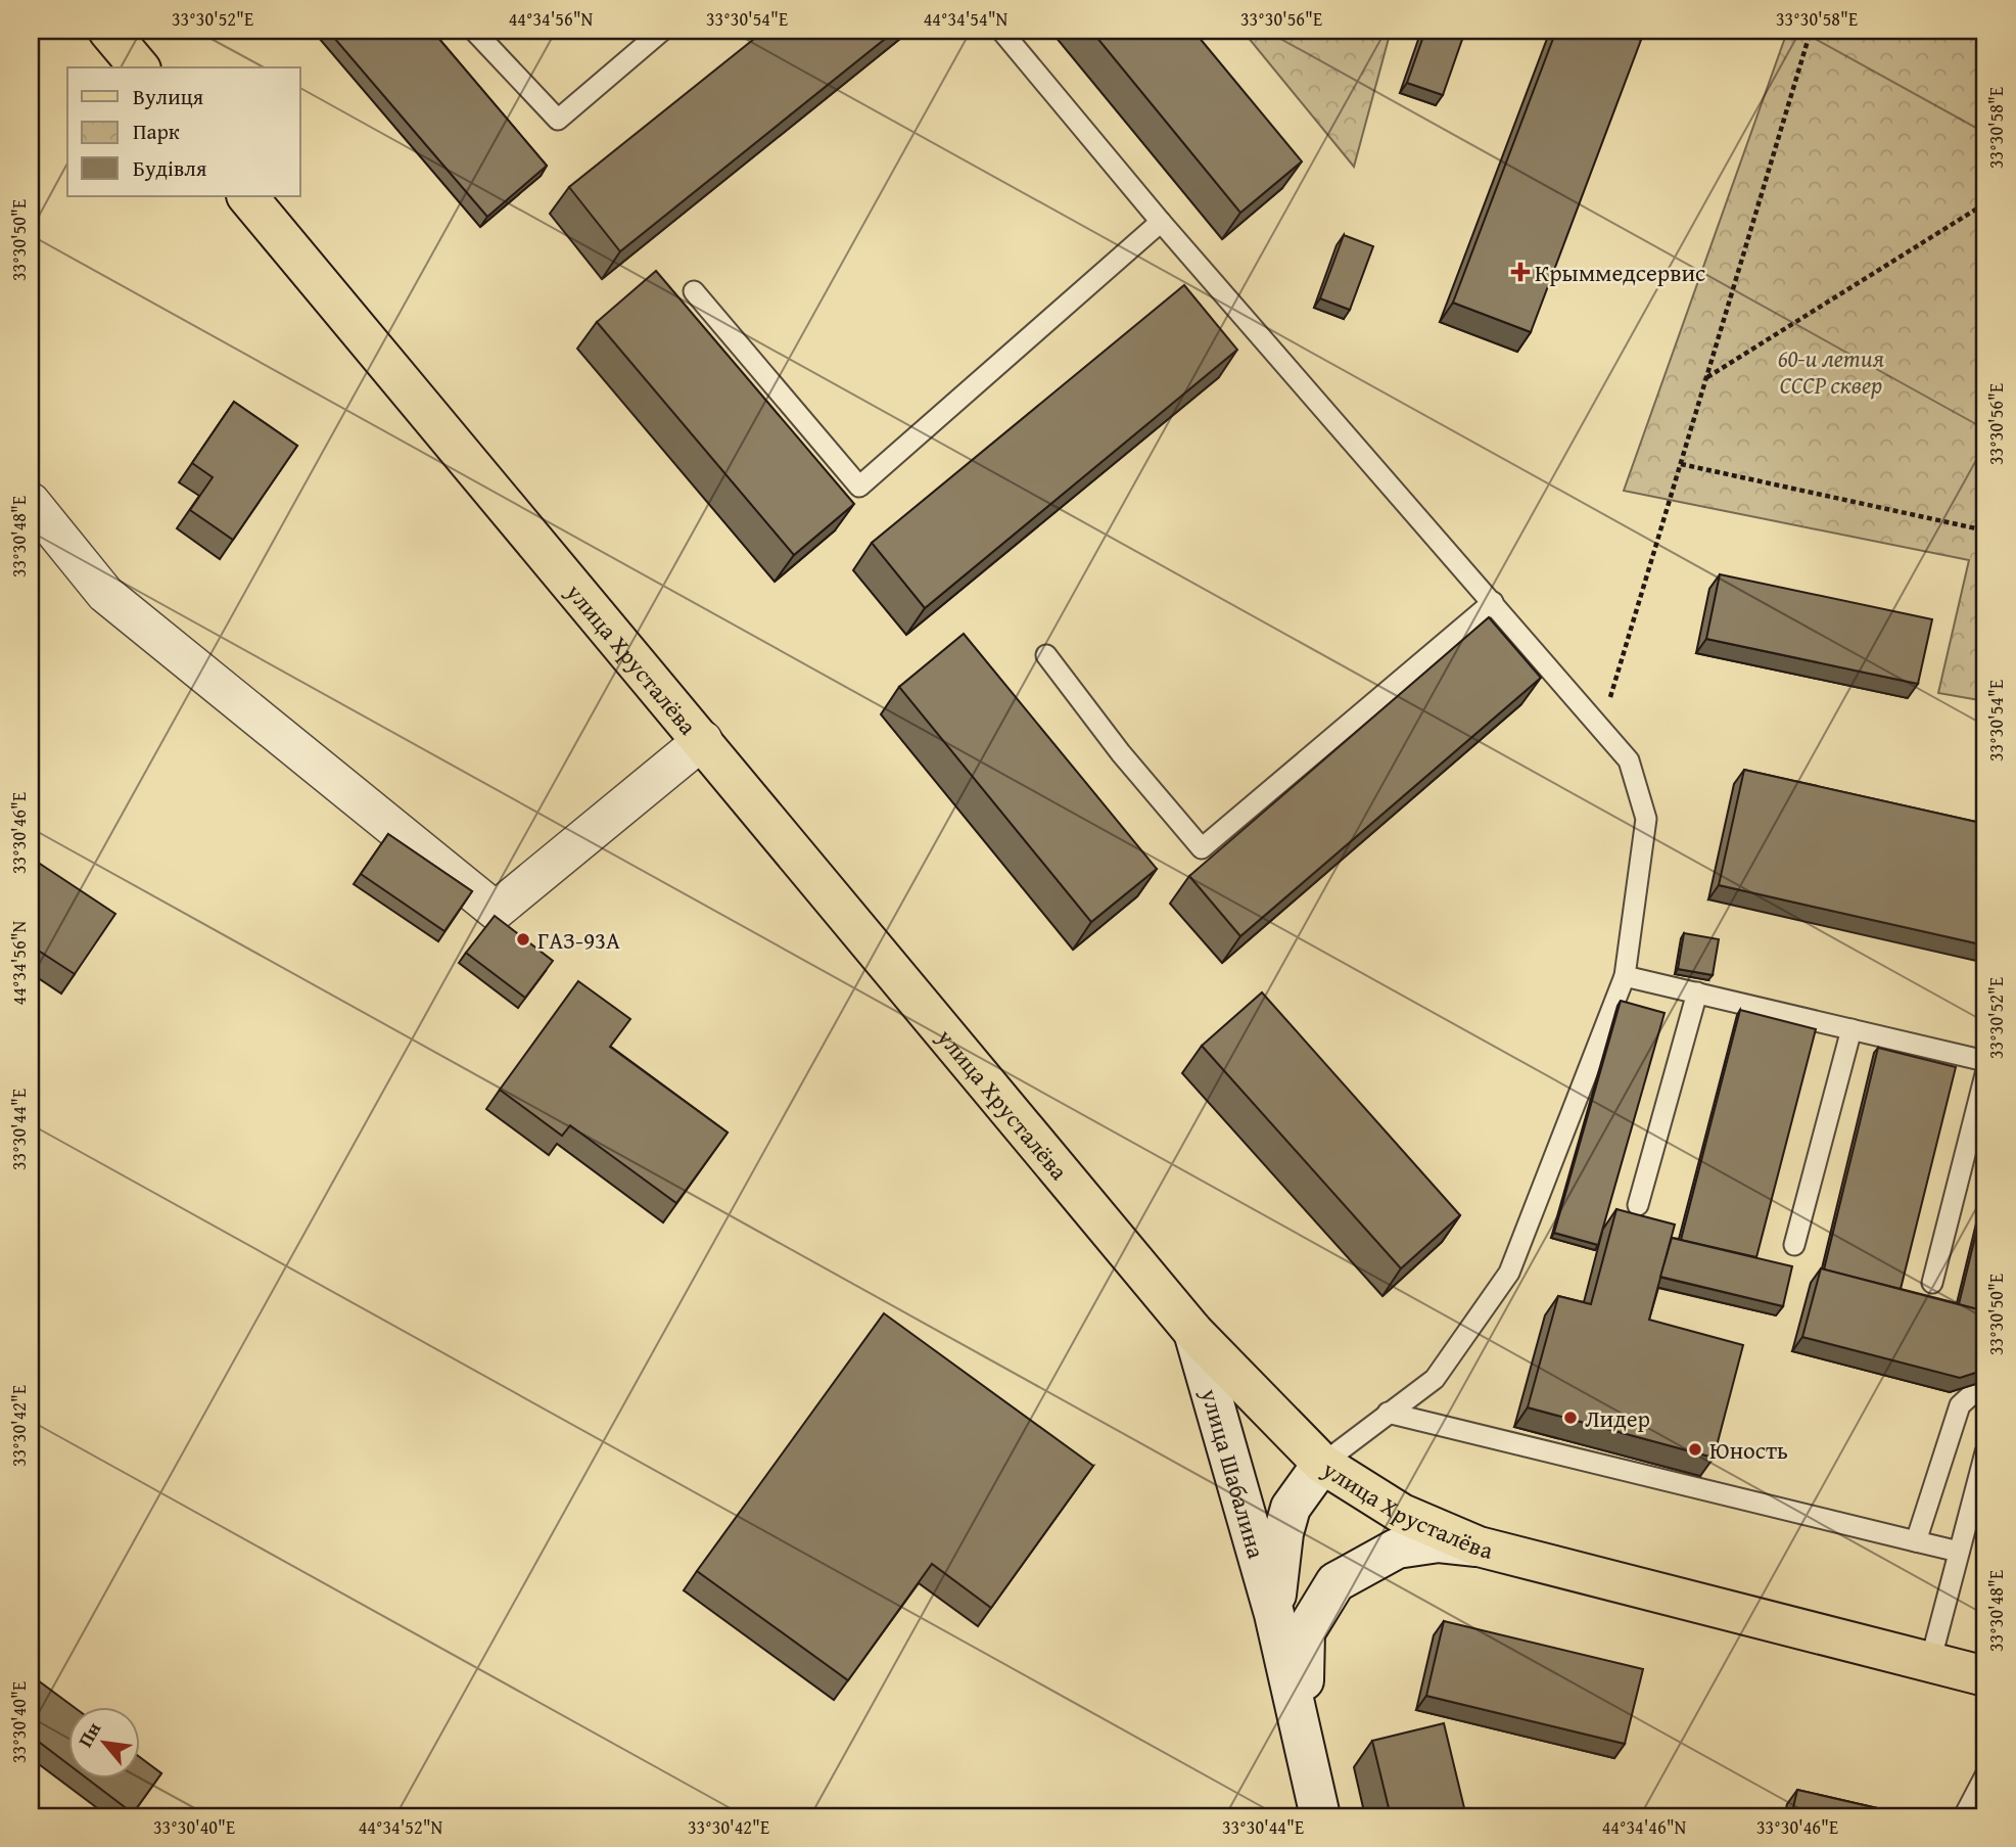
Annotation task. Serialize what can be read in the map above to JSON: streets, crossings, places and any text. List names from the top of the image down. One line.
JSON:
{"streets":{"main road":["улица Хрусталёва","улица Шабалина"]},"crossings":[["улица Хрусталёва","улица Шабалина"]],"parks":["60-и летия СССР сквер"],"places":{"health":["Крыммедсервис"],"other":["ГАЗ-93А","Лидер","Юность"]},"legend":["Вулиця","Парк","Будівля"],"north":"top left","coordinates":["33°30'52\"E","44°34'56\"N","33°30'54\"E","44°34'54\"N","33°30'56\"E","33°30'58\"E","33°30'50\"E","33°30'48\"E","33°30'46\"E","33°30'44\"E","33°30'42\"E","33°30'40\"E","44°34'52\"N","44°34'46\"N"]}
